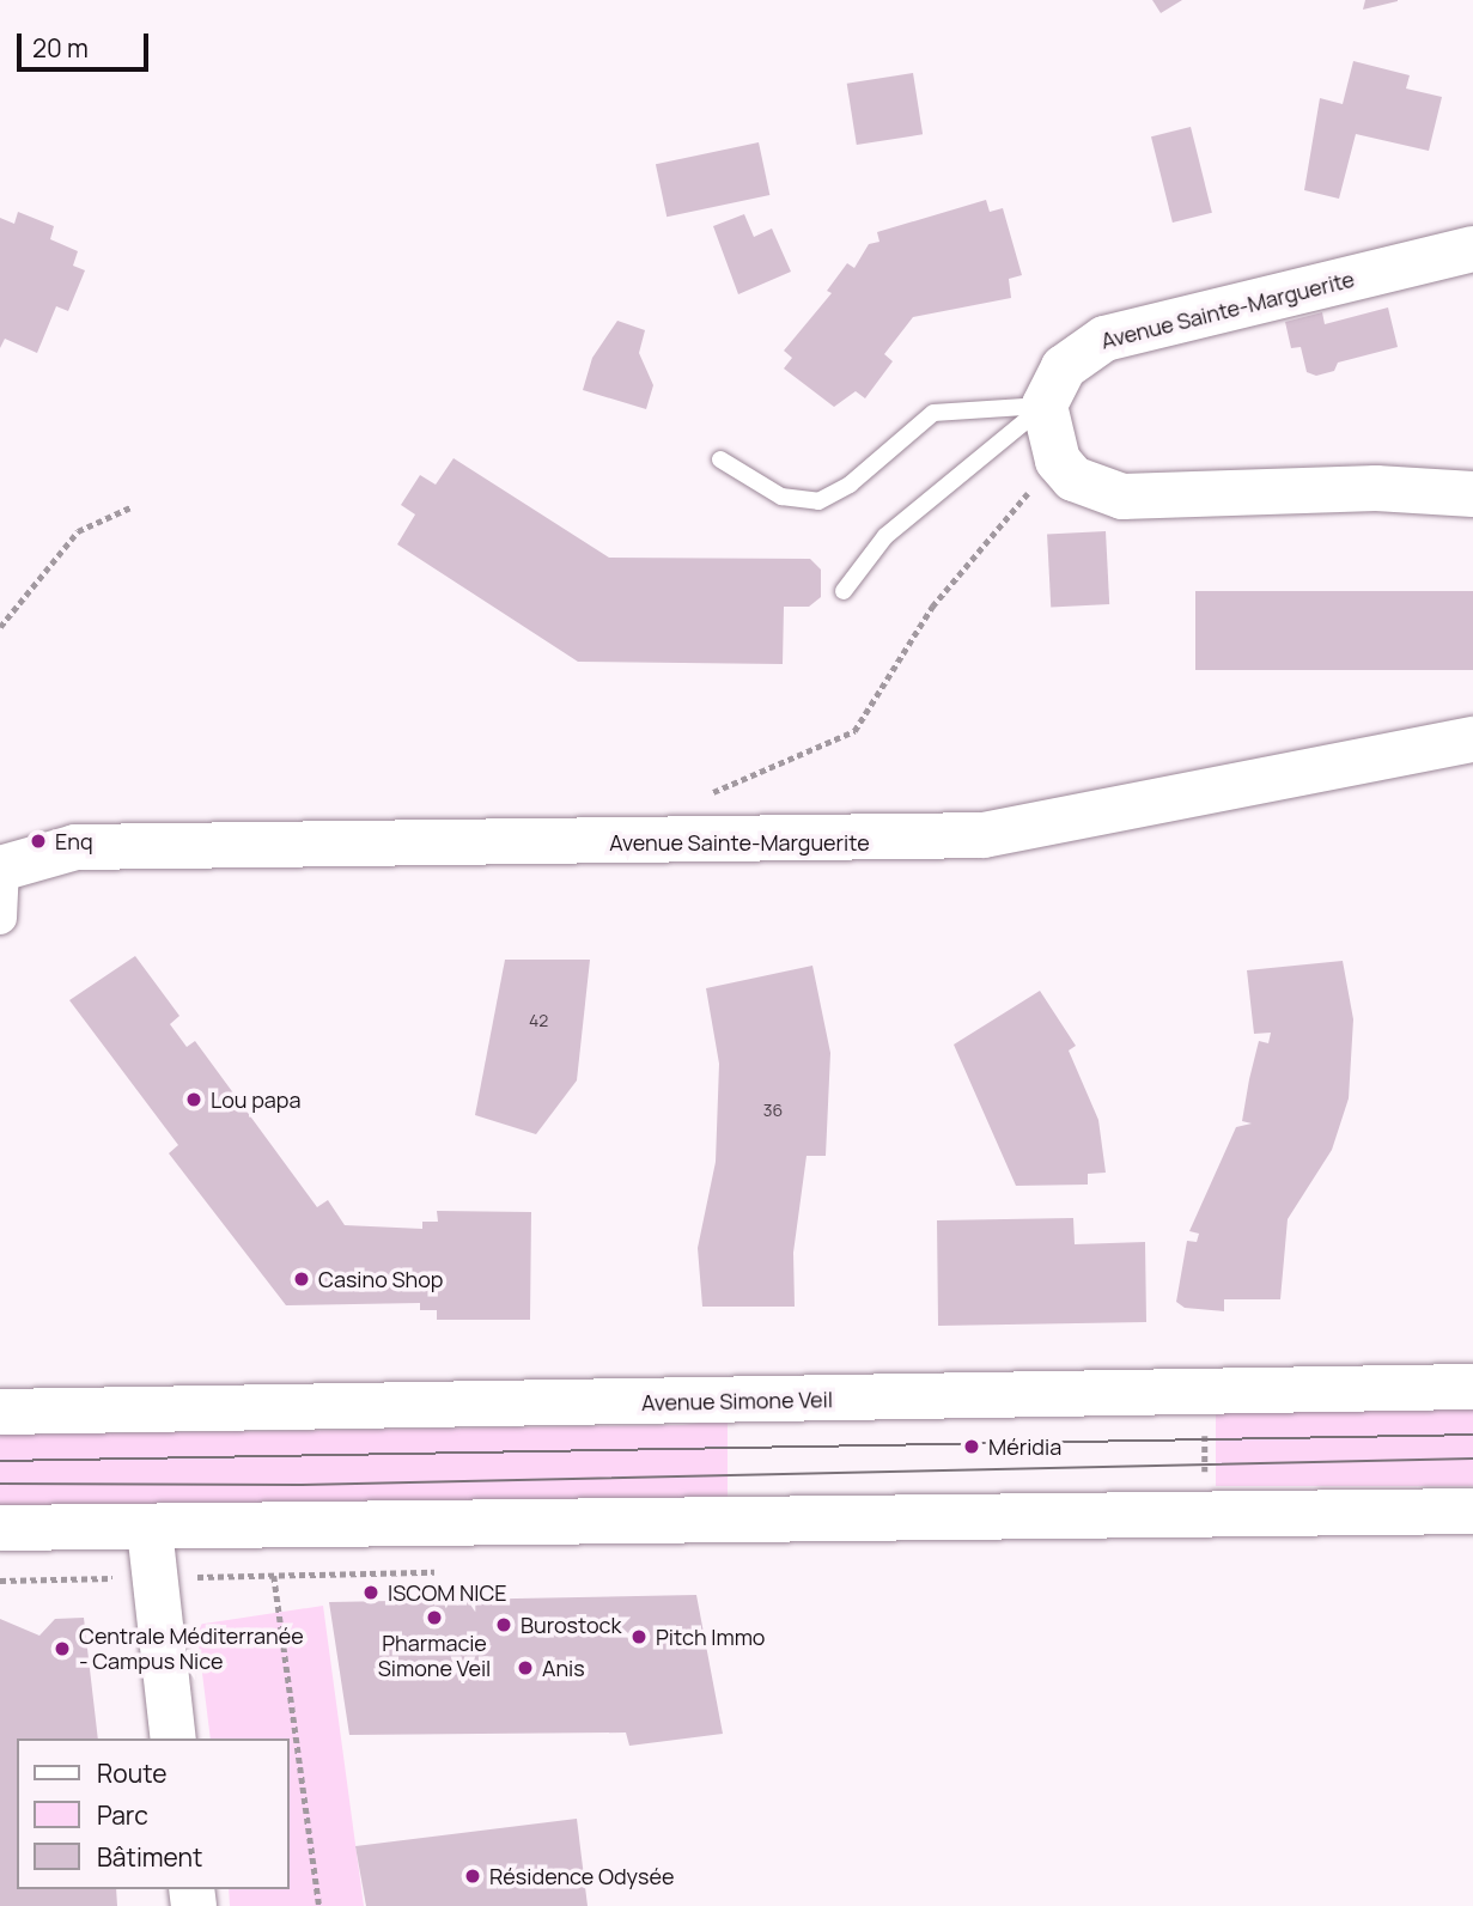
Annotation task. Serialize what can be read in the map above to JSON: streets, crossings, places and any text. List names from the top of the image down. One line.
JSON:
{"streets":{"main road":["Avenue Sainte-Marguerite","Avenue Simone Veil"]},"places":["Enq","Lou papa","Casino Shop","Méridia","ISCOM NICE","Pharmacie Simone Veil","Burostock","Pitch Immo","Centrale Méditerranée - Campus Nice","Anis","Résidence Odysée"],"house_numbers":["42","36"],"legend":["Route","Parc","Bâtiment"],"scale_bar":"20 m"}
